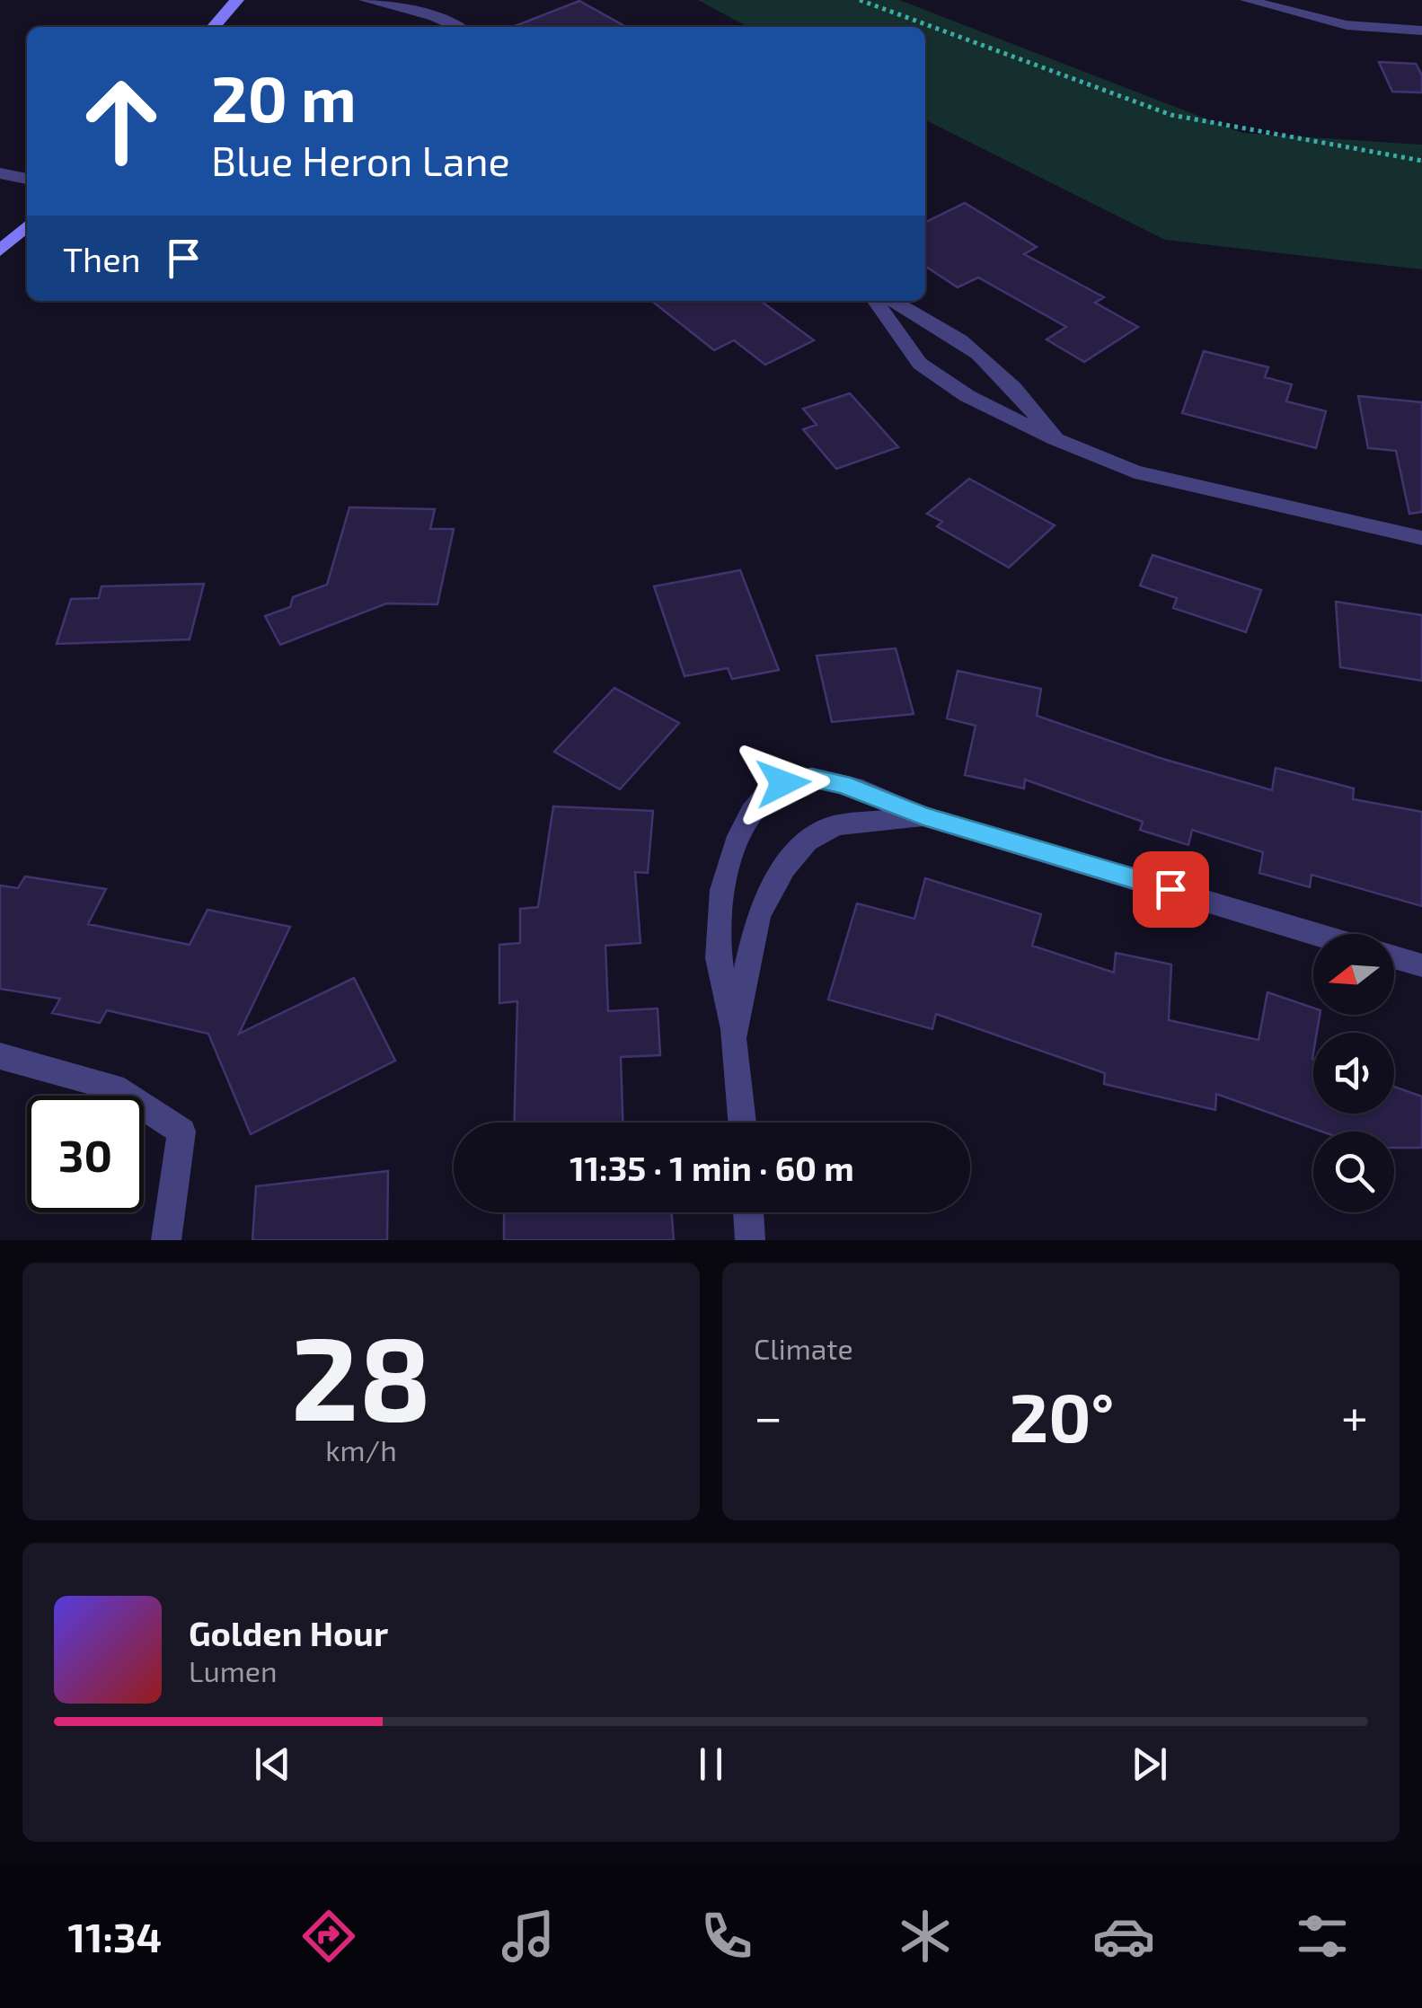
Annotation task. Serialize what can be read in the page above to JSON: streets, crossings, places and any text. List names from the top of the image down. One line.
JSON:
{"north":"left","page":{"turn":["20 m","Blue Heron Lane"],"then":"Then","limit":"30","trip":"11:35 · 1 min · 60 m","tile":[["28","km/h"],"Climate"],"heat":["−","20°","+"],"song":["Golden Hour","Lumen"],"tabs":"11:34"}}
